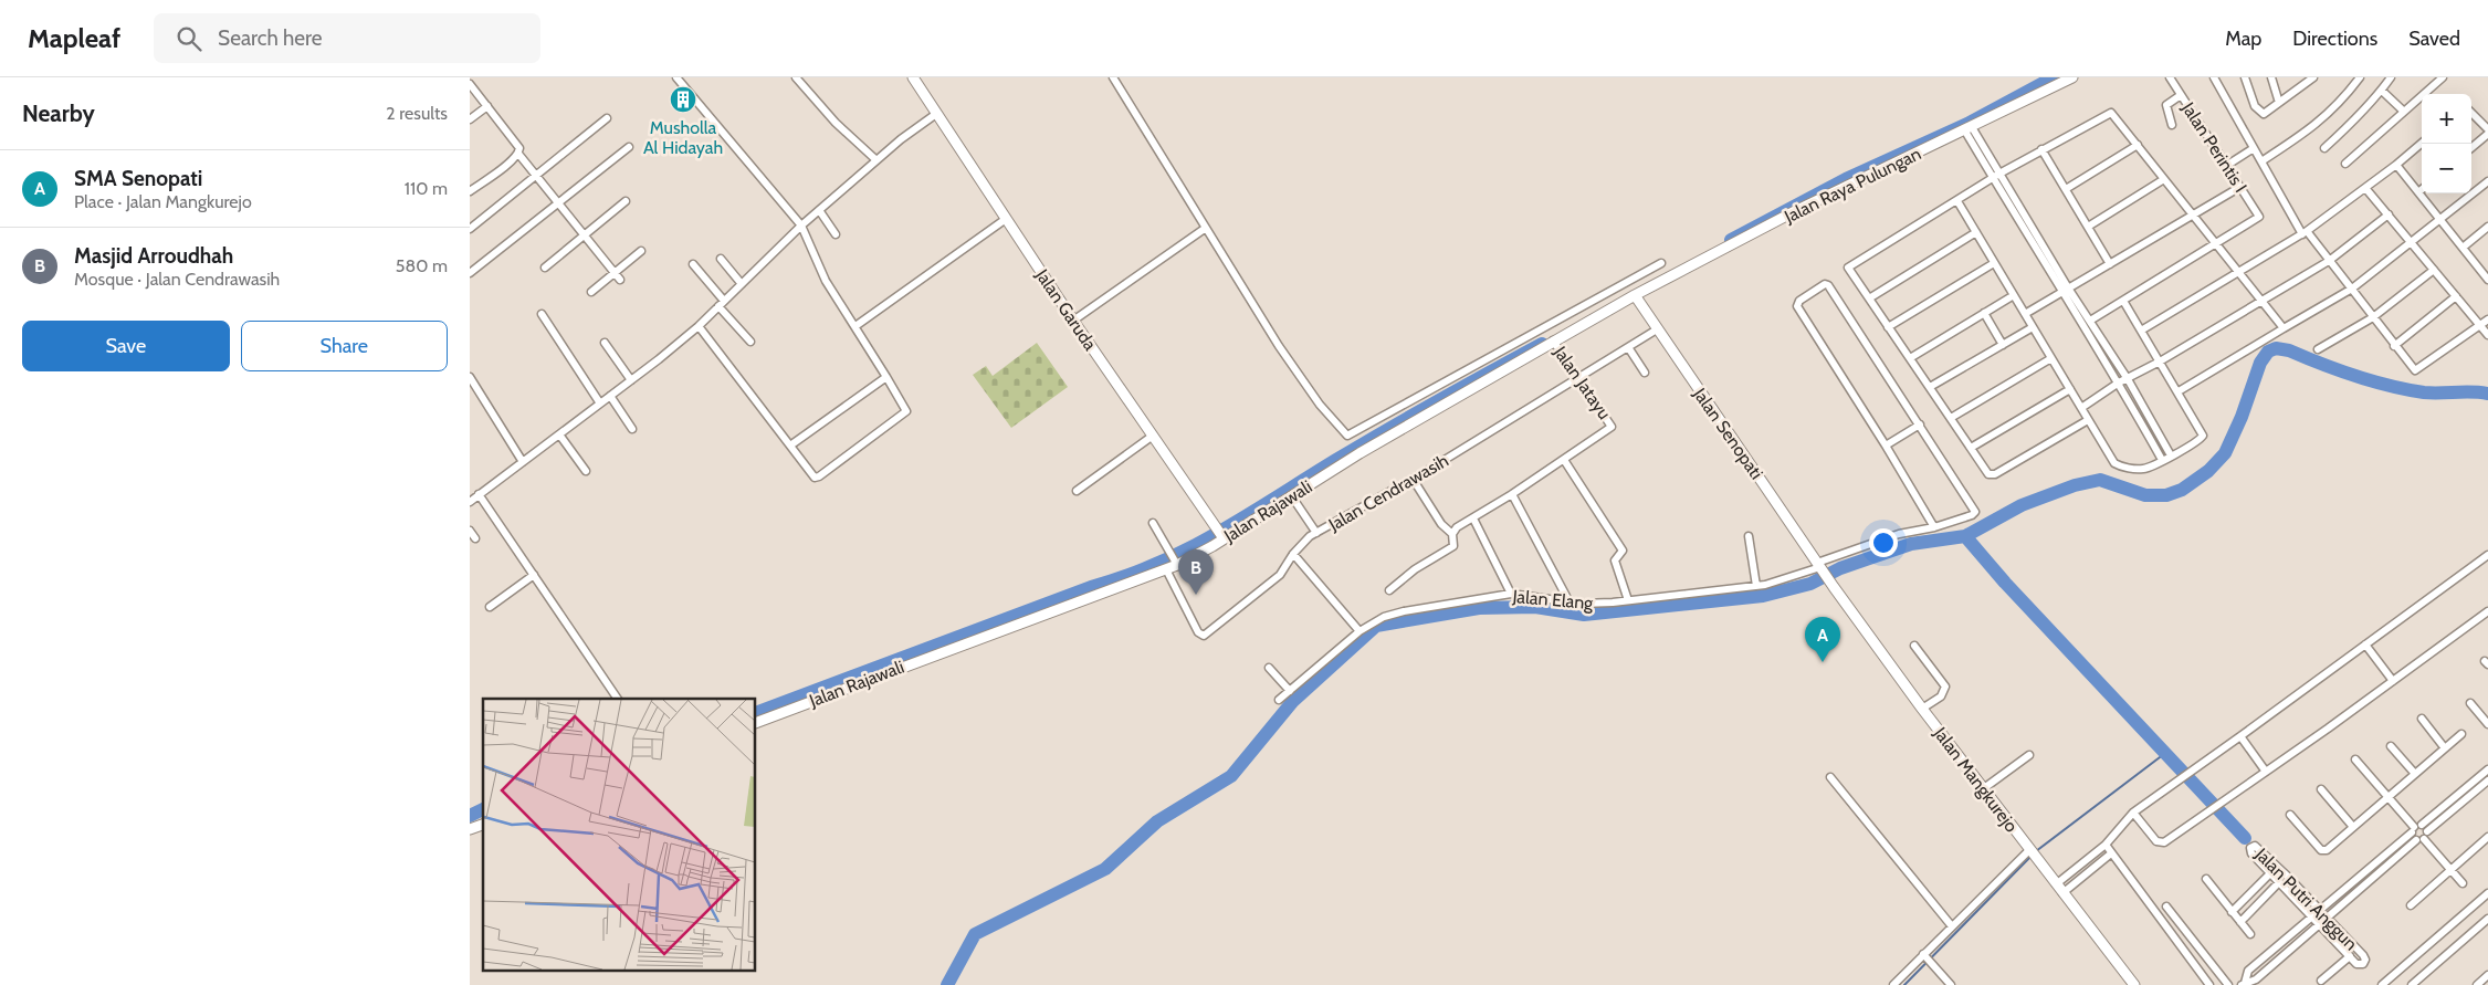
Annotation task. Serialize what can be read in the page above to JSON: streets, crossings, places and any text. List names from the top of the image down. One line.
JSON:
{"streets":{"street":["Jalan Perintis I","Jalan Raya Pulungan","Jalan Garuda","Jalan Jatayu","Jalan Senopati","Jalan Cendrawasih","Jalan Rajawali","Jalan Elang","Jalan Mangkurejo","Jalan Putri Anggun"]},"crossings":[["Jalan Raya Pulungan","Jalan Senopati"],["Jalan Raya Pulungan","Jalan Rajawali"],["Jalan Garuda","Jalan Rajawali"],["Jalan Jatayu","Jalan Cendrawasih"],["Jalan Jatayu","Jalan Rajawali"],["Jalan Senopati","Jalan Cendrawasih"],["Jalan Senopati","Jalan Rajawali"],["Jalan Senopati","Jalan Elang"],["Jalan Senopati","Jalan Mangkurejo"],["Jalan Cendrawasih","Jalan Rajawali"],["Jalan Elang","Jalan Mangkurejo"]],"places":{"building":["Musholla Al Hidayah"]},"page":{"header":"Mapleaf","search":"Search here","nav":["Map","Directions","Saved"],"heading":["Nearby","2 results"],"map_buttons":["+","−"],"list":[{"mark":"A","name":"SMA Senopati","note":"Place · Jalan Mangkurejo","value":"110 m"},{"mark":"B","name":"Masjid Arroudhah","note":"Mosque · Jalan Cendrawasih","value":"580 m"}],"buttons":["Save","Share"],"pins":["B","A"]}}
